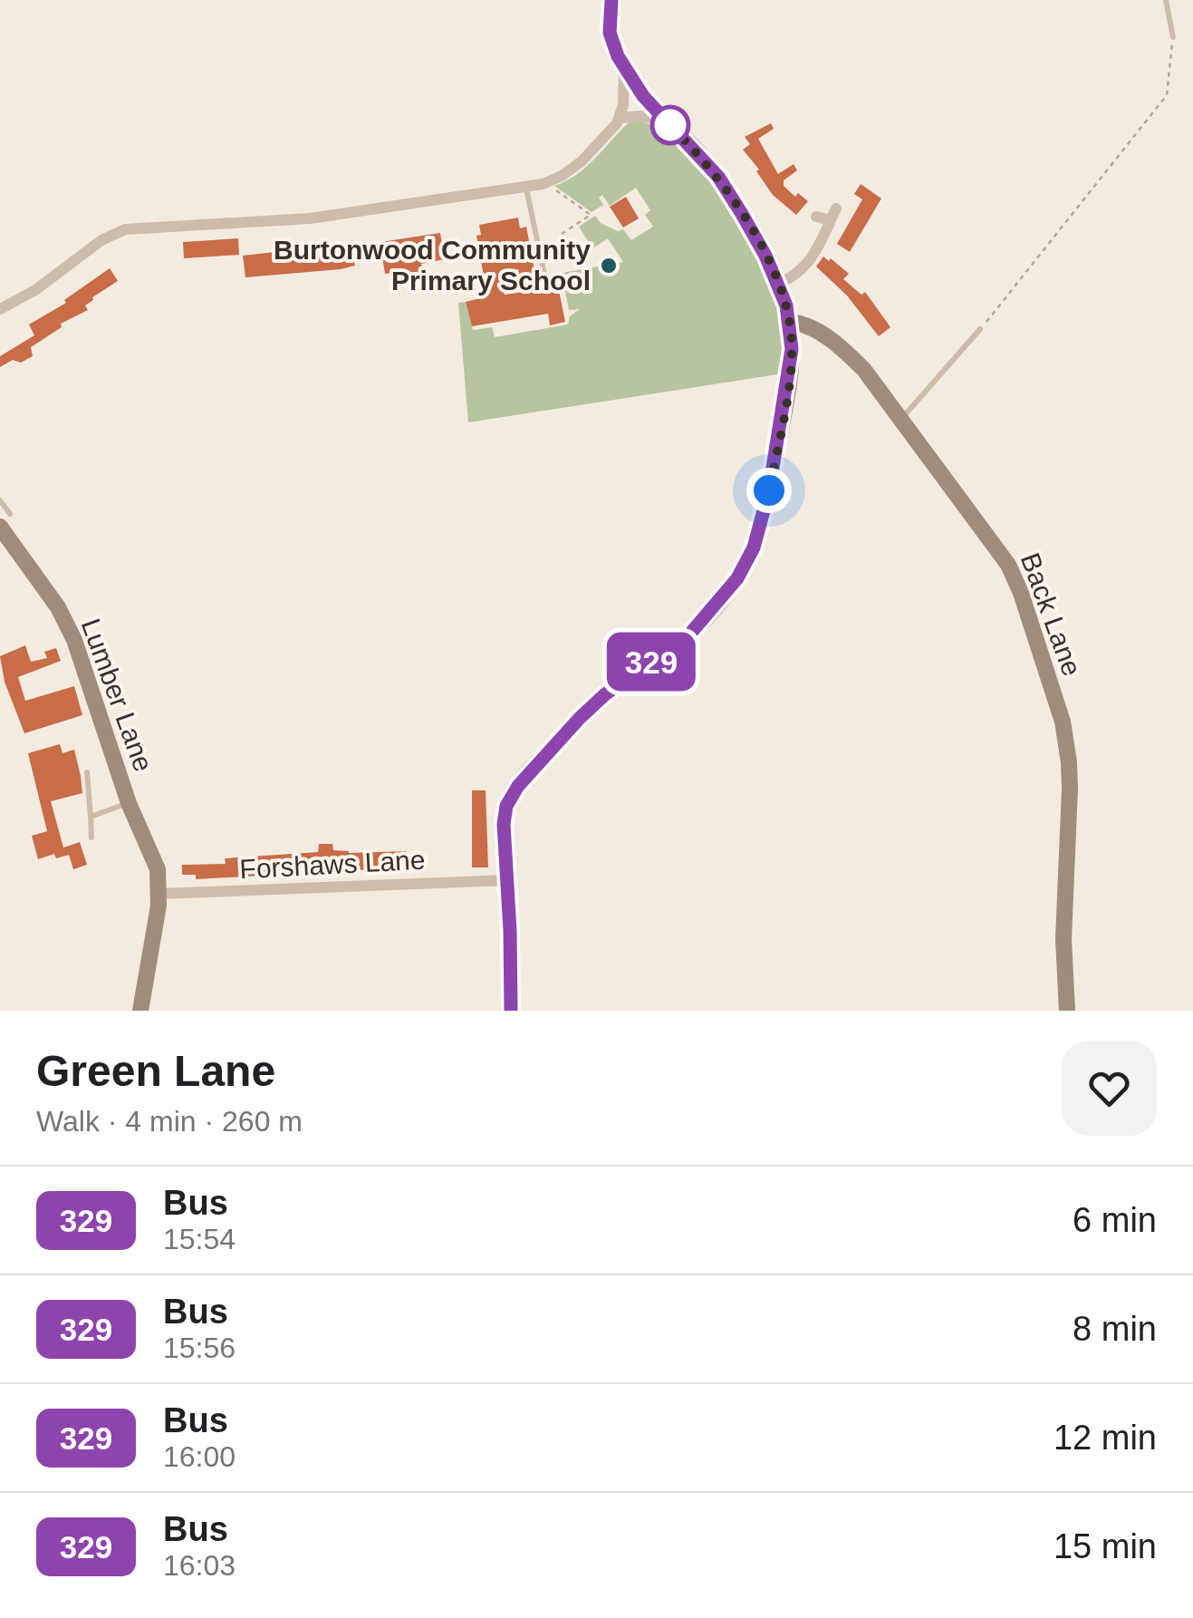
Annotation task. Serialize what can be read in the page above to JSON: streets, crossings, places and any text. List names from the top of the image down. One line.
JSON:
{"streets":{"street":["Back Lane","Lumber Lane","Forshaws Lane"]},"crossings":[["Lumber Lane","Forshaws Lane"]],"places":["Burtonwood Community Primary School"],"lines":["bus line 329"],"page":{"on_map":"329","heading":["Green Lane","Walk · 4 min · 260 m"],"list":[{"mark":"329","name":"Bus","note":"15:54","value":"6 min"},{"mark":"329","name":"Bus","note":"15:56","value":"8 min"},{"mark":"329","name":"Bus","note":"16:00","value":"12 min"},{"mark":"329","name":"Bus","note":"16:03","value":"15 min"}]}}
